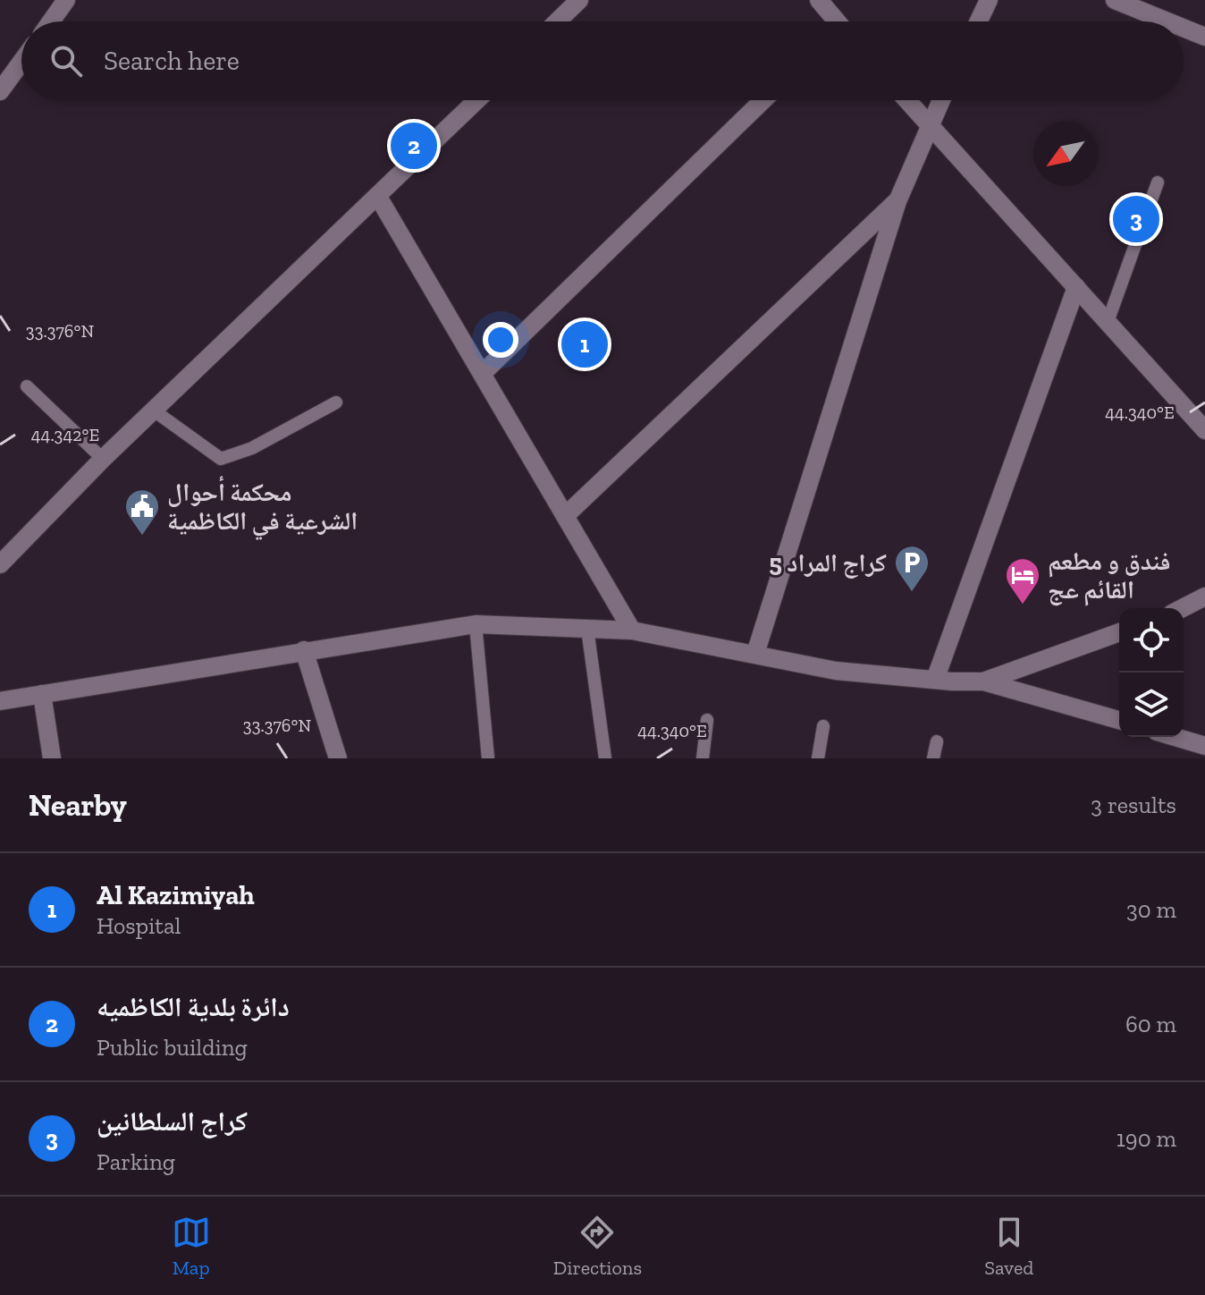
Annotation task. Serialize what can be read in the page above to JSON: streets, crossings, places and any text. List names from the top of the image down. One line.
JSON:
{"places":{"public building":["محكمة أحوال الشرعية في الكاظمية"],"parking":["كراج المراد 5"],"hotel":["فندق و مطعم القائم عج"]},"north":"bottom left","page":{"search":"Search here","pins":["2","3","1"],"heading":["Nearby","3 results"],"list":[{"mark":"1","name":"Al Kazimiyah","note":"Hospital","value":"30 m"},{"mark":"2","name":"دائرة بلدية الكاظميه","note":"Public building","value":"60 m"},{"mark":"3","name":"كراج السلطانين","note":"Parking","value":"190 m"}],"nav":["Map","Directions","Saved"]},"coordinates":["33.376°N","44.340°E","44.342°E"]}
